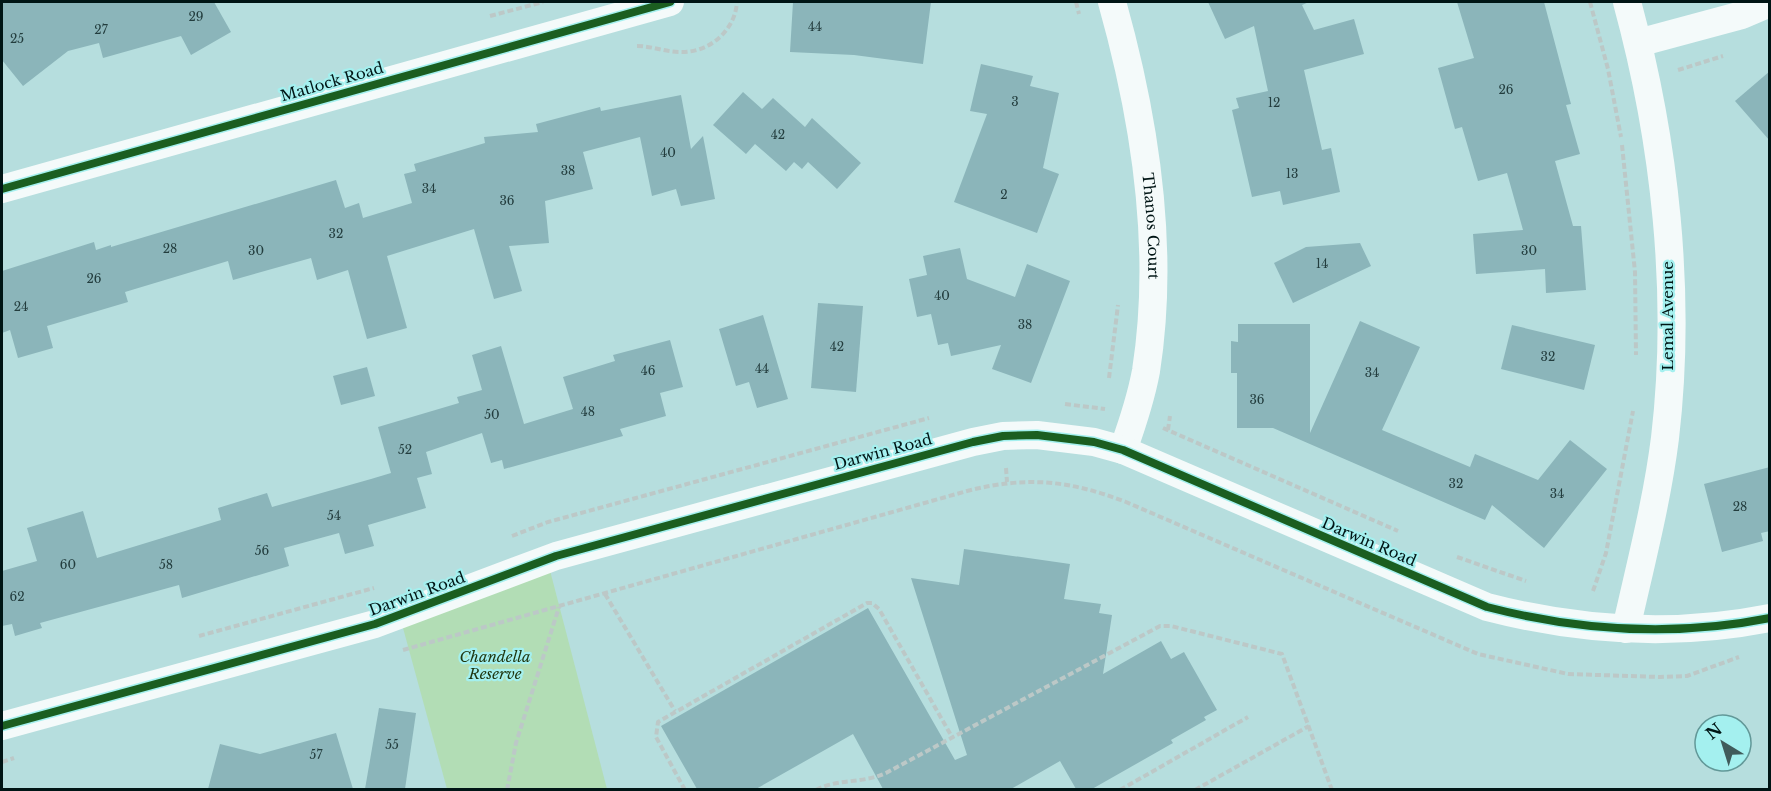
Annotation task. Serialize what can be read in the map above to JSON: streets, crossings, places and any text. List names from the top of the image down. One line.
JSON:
{"streets":{"street":["Matlock Road","Thanos Court","Lemal Avenue","Darwin Road"]},"crossings":[["Thanos Court","Darwin Road"],["Lemal Avenue","Darwin Road"]],"parks":["Chandella Reserve"],"house_numbers":["29","44","27","25","26","3","12","42","40","38","13","34","2","36","32","28","30","30","14","26","40","24","38","42","32","44","46","34","36","48","50","52","32","34","28","54","56","60","58","62","55","57"],"north":"top left"}
